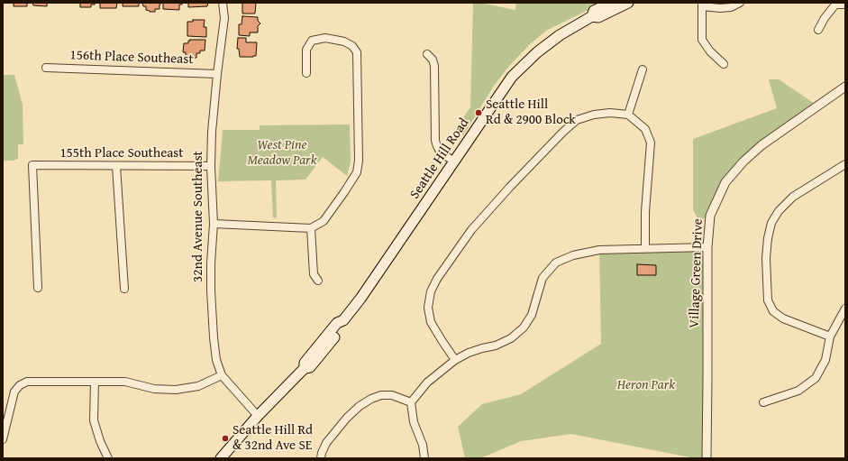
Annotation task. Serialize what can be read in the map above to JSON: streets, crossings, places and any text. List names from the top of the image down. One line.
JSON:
{"streets":{"main road":["Seattle Hill Road"],"street":["156th Place Southeast","155th Place Southeast","32nd Avenue Southeast","Village Green Drive"]},"crossings":[["156th Place Southeast","32nd Avenue Southeast"],["155th Place Southeast","32nd Avenue Southeast"],["Seattle Hill Road","32nd Avenue Southeast"]],"parks":["West Pine Meadow Park","Heron Park"],"places":["Seattle Hill Rd & 2900 Block","Seattle Hill Rd & 32nd Ave SE"]}
